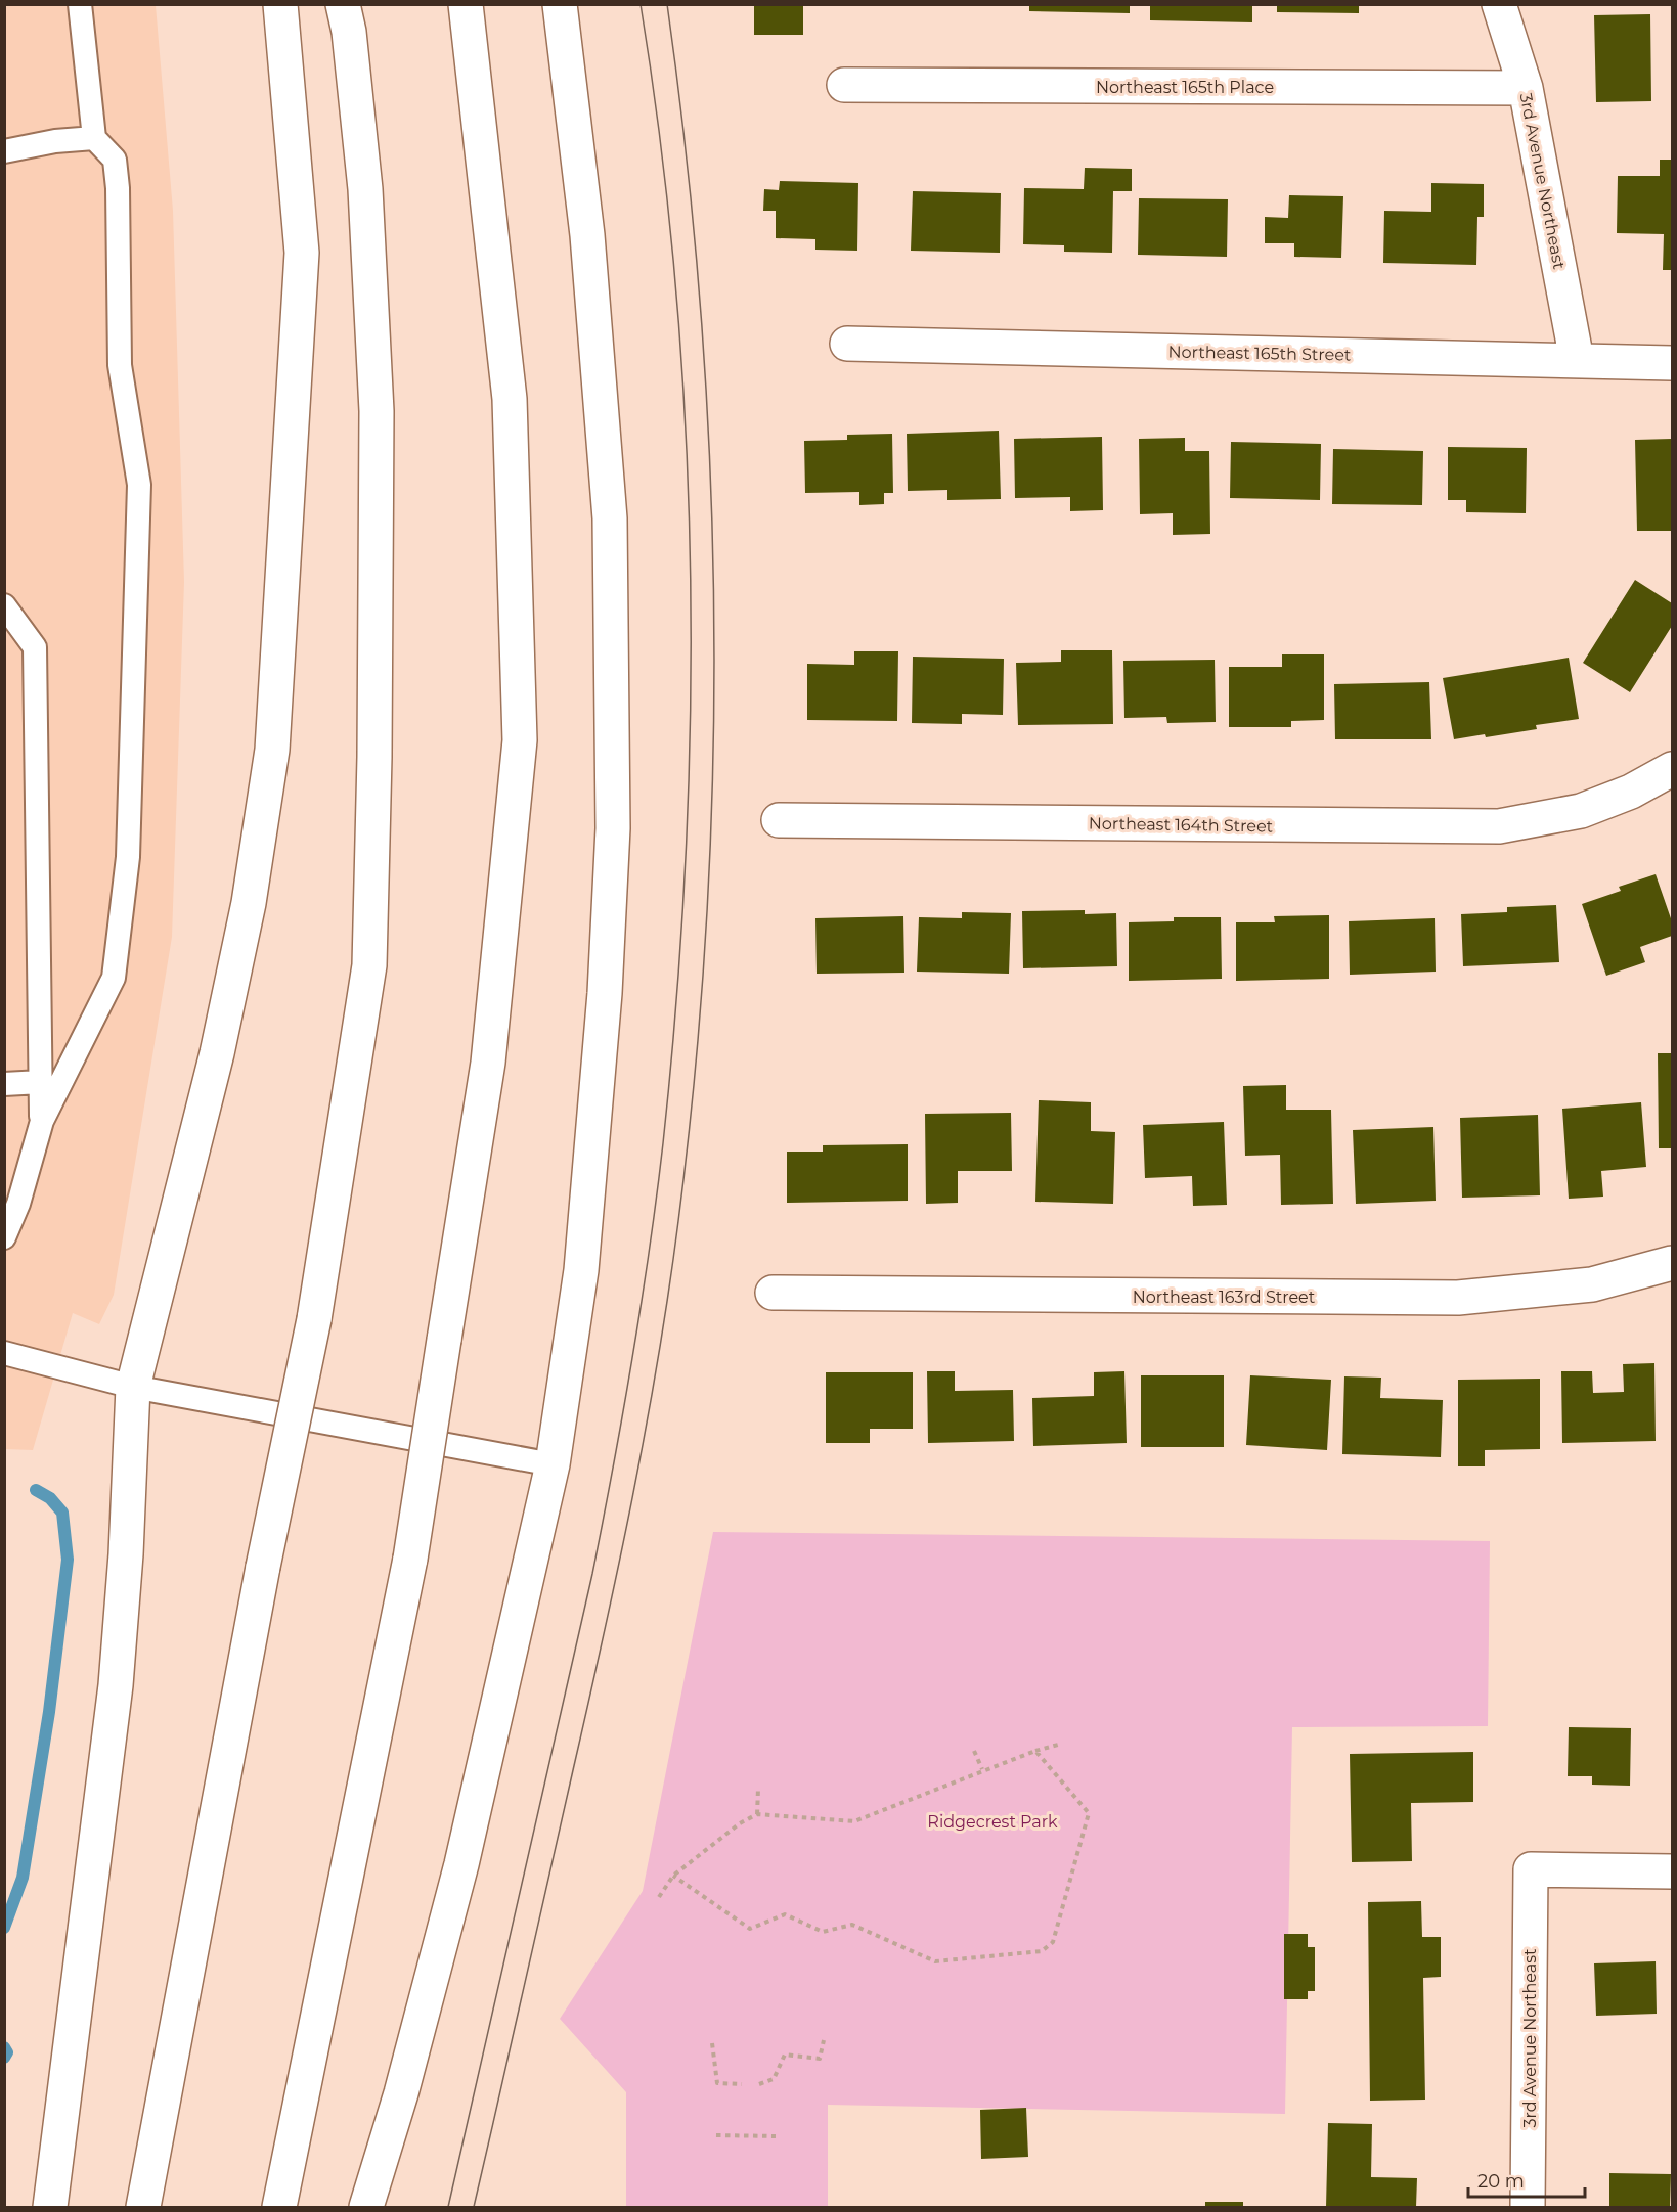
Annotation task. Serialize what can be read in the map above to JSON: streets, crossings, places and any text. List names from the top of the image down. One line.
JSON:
{"streets":{"main road":["Northeast 165th Place","3rd Avenue Northeast","Northeast 165th Street","Northeast 164th Street","Northeast 163rd Street"]},"crossings":[["Northeast 165th Place","3rd Avenue Northeast"],["3rd Avenue Northeast","Northeast 165th Street"]],"parks":["Ridgecrest Park"],"scale_bar":"20 m"}
